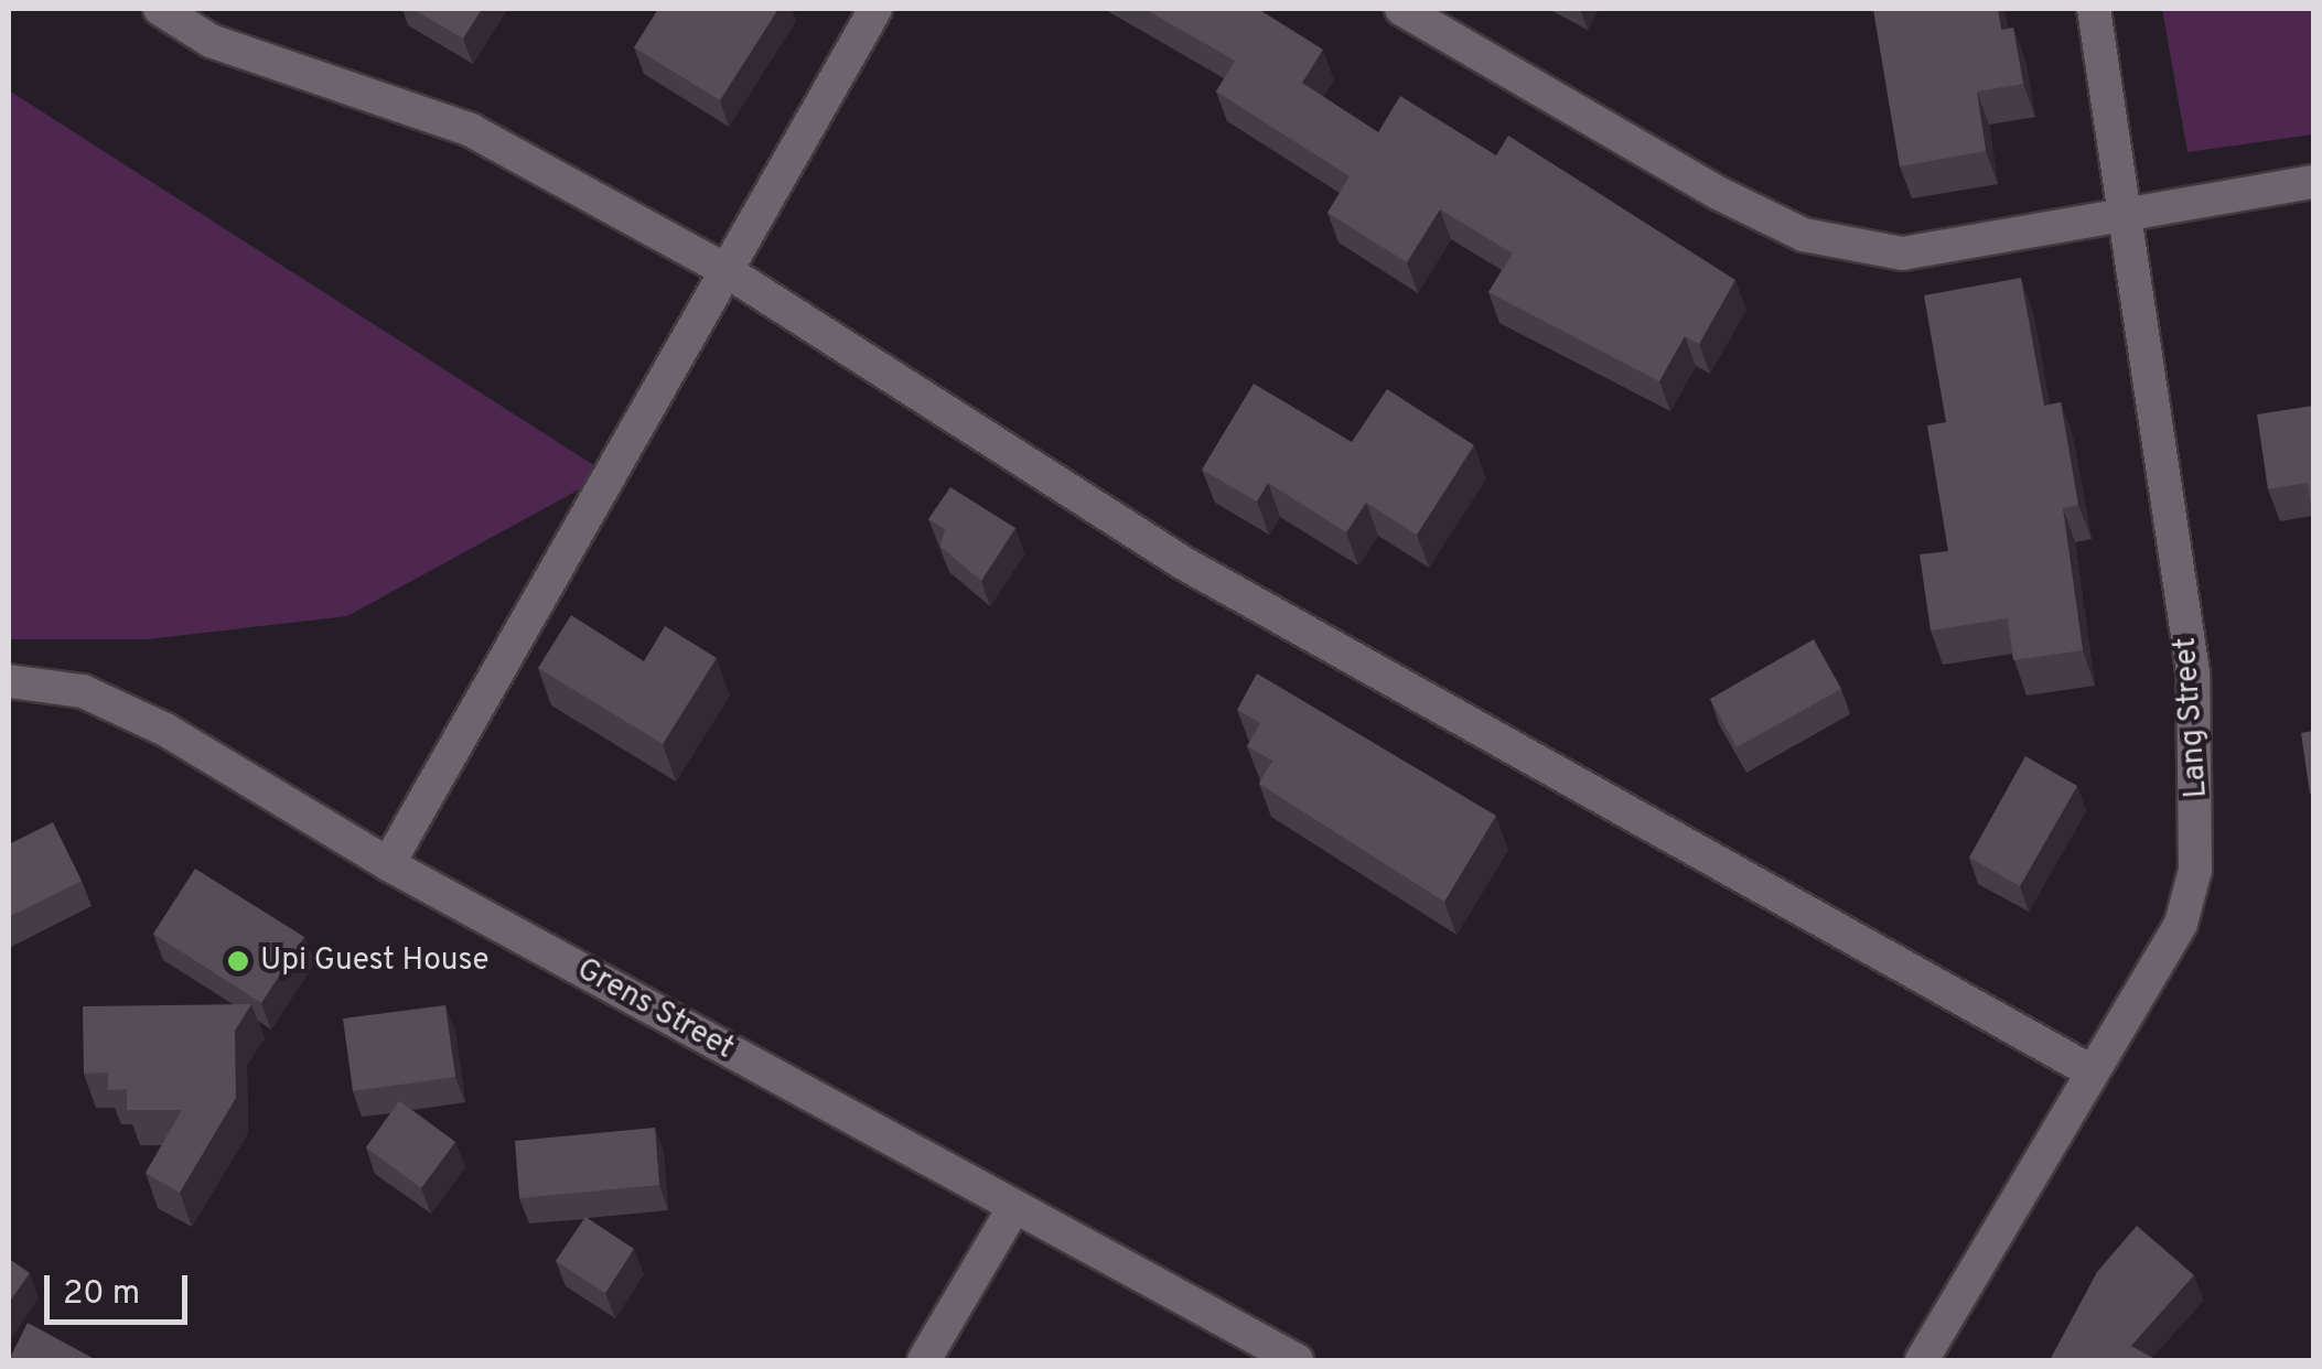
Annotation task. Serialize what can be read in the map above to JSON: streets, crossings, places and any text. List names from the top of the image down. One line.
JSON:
{"streets":{"street":["Lang Street","Grens Street"]},"places":["Upi Guest House"],"scale_bar":"20 m"}
